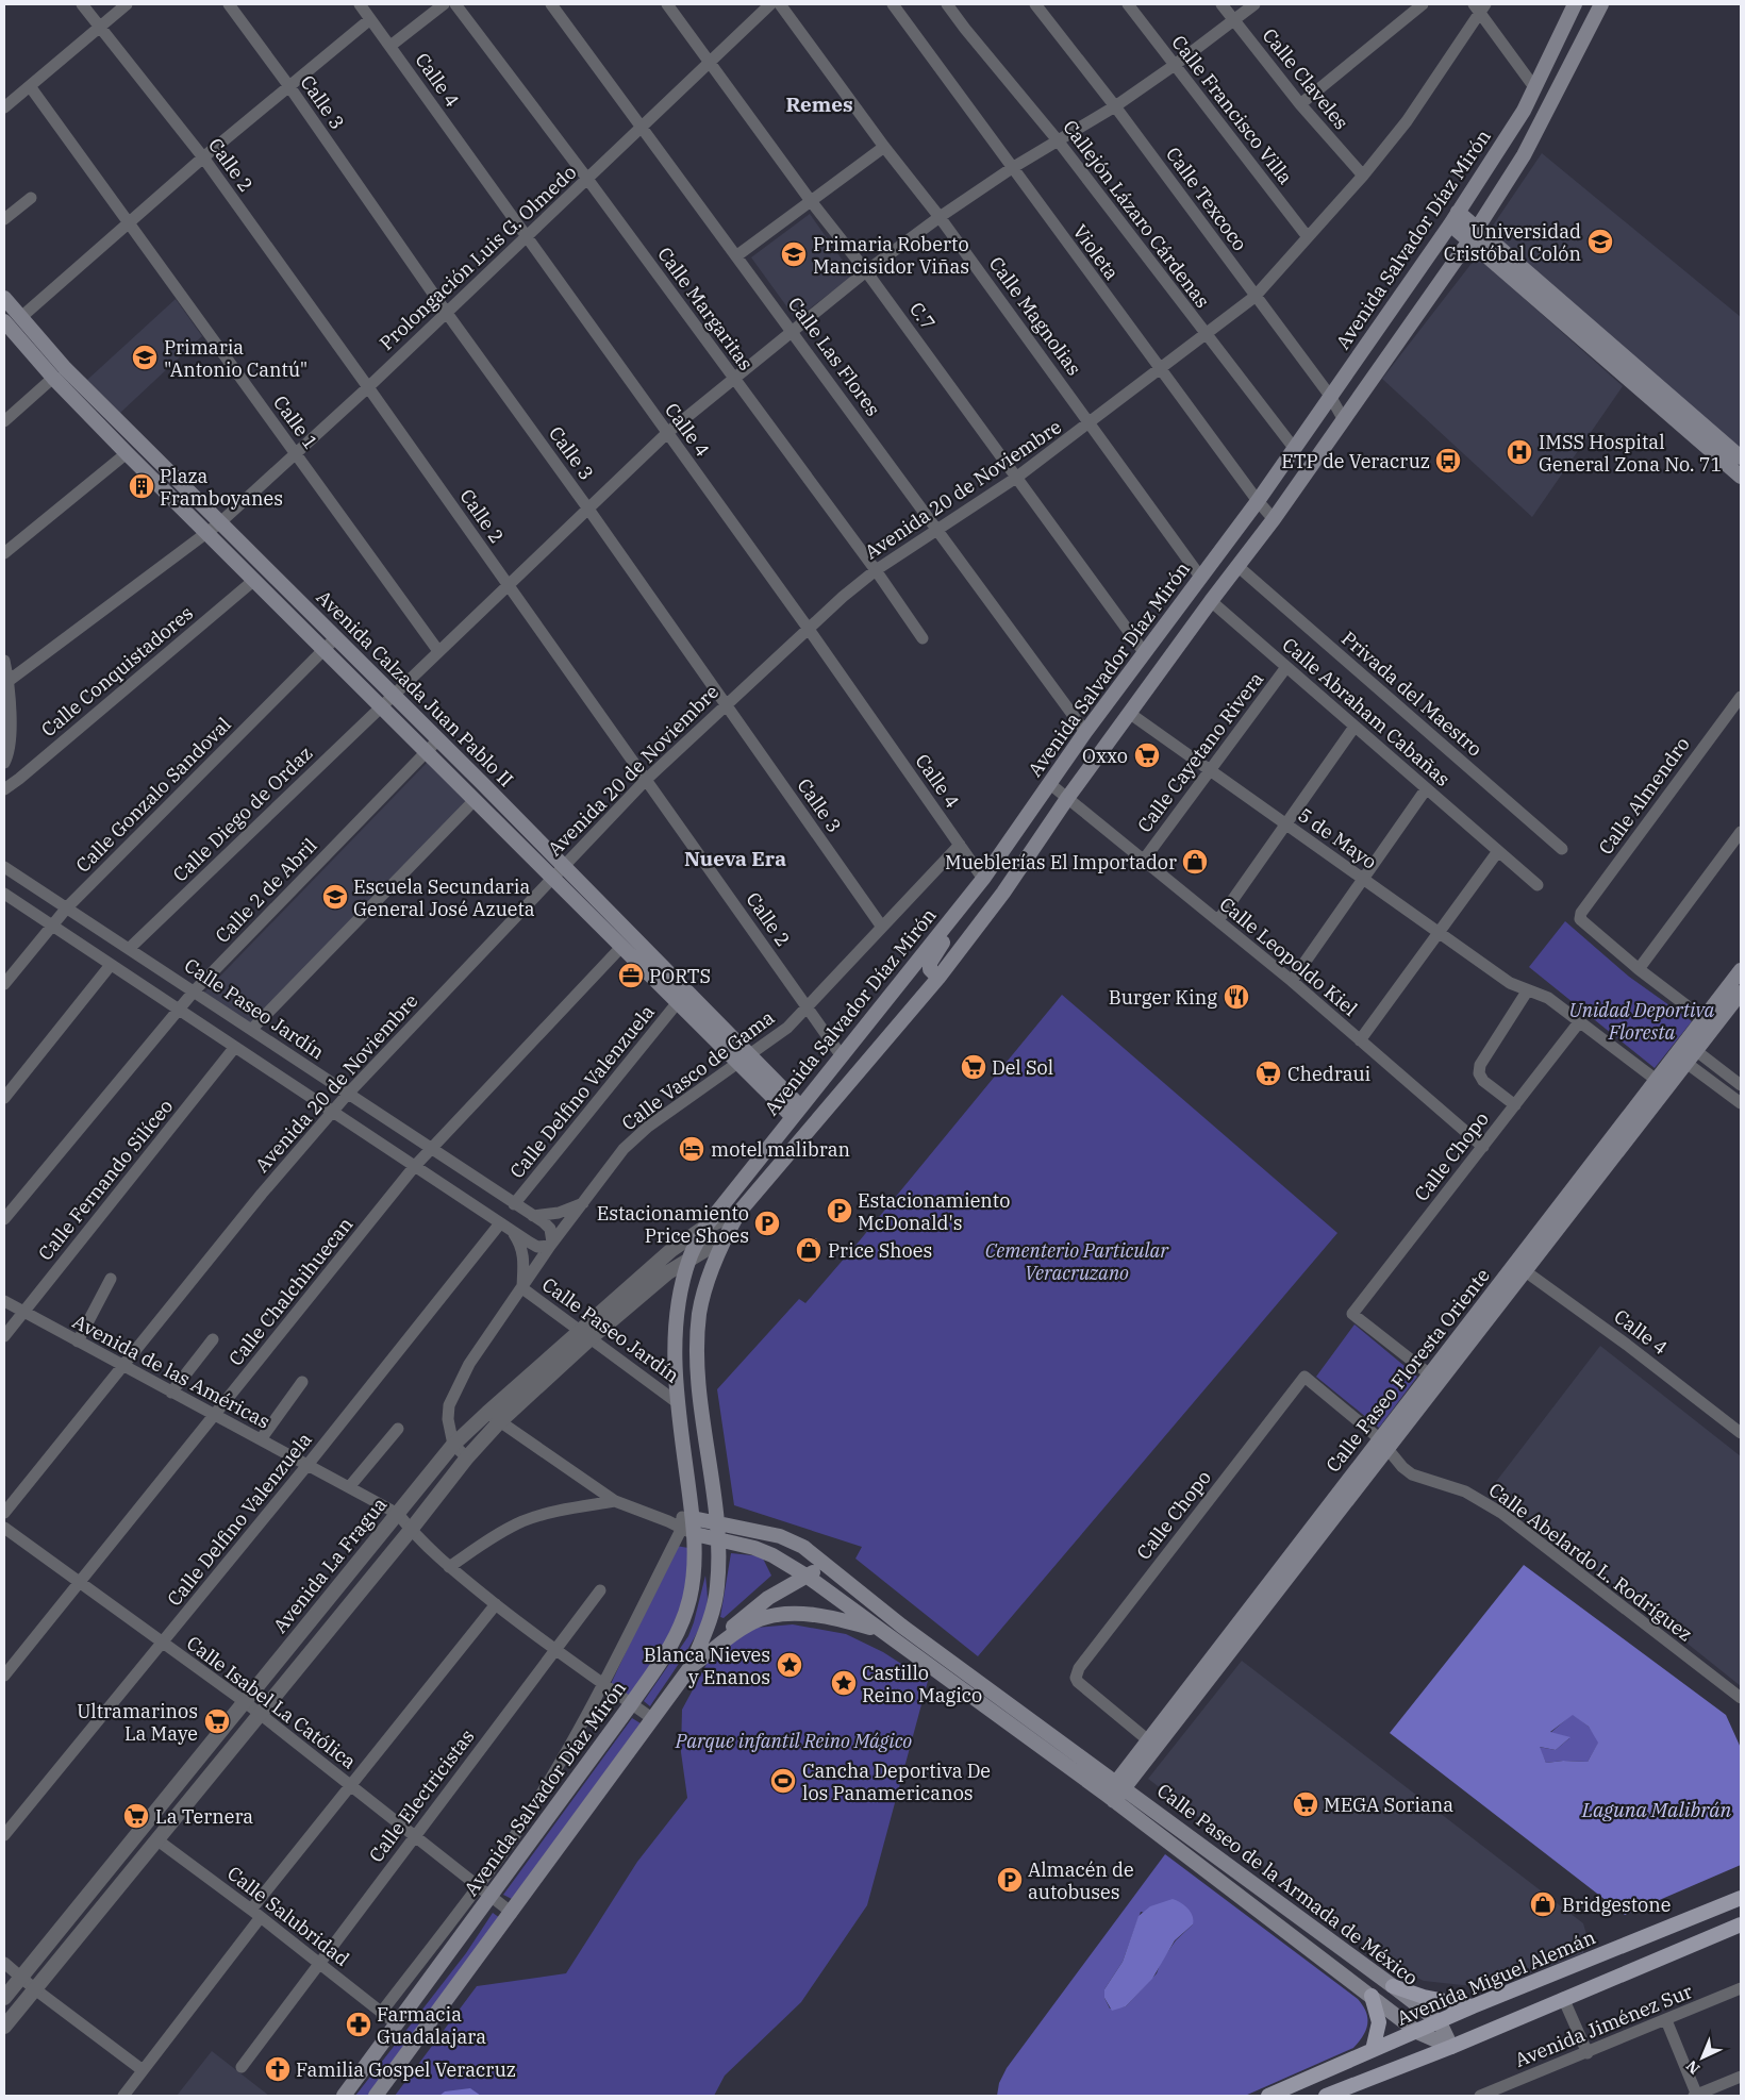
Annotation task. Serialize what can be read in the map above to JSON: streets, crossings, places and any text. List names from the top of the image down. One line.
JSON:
{"streets":{"main road":["Avenida Salvador Díaz Mirón","Avenida Calzada Juan Pablo II","Calle Paseo Floresta Oriente","Calle Paseo de la Armada de México","Avenida Miguel Alemán"],"street":["Calle Claveles","Calle 4","Calle 3","Calle Francisco Villa","Calle 2","Calle Texcoco","Callejón Lázaro Cárdenas","Violeta","Prolongación Luis G. Olmedo","Calle Margaritas","C.7","Calle Magnolias","Calle Las Flores","Calle 1","Avenida 20 de Noviembre","Calle Conquistadores","Privada del Maestro","Calle Abraham Cabañas","Calle Cayetano Rivera","Calle Gonzalo Sandoval","Calle Almendro","Calle Diego de Ordaz","5 de Mayo","Calle 2 de Abril","Calle Leopoldo Kiel","Calle Paseo Jardín","Calle Vasco de Gama","Calle Delfino Valenzuela","Calle Chopo","Calle Fernando Silíceo","Calle Chalchihuecan","Avenida de las Américas","Calle Abelardo L. Rodríguez","Avenida La Fragua","Calle Isabel La Católica","Calle Electricistas","Calle Salubridad","Avenida Jiménez Sur"]},"crossings":[["Calle Claveles","Avenida 20 de Noviembre"],["Calle Claveles","Calle Diego de Ordaz"],["Calle 4","Avenida Salvador Díaz Mirón"],["Calle 4","Prolongación Luis G. Olmedo"],["Calle 4","Avenida 20 de Noviembre"],["Calle 4","Calle Diego de Ordaz"],["Calle 4","Calle Vasco de Gama"],["Calle 4","Calle Paseo Floresta Oriente"],["Calle 3","Prolongación Luis G. Olmedo"],["Calle 3","Avenida 20 de Noviembre"],["Calle 3","Calle Diego de Ordaz"],["Calle 3","Calle Vasco de Gama"],["Calle Francisco Villa","Avenida 20 de Noviembre"],["Calle Francisco Villa","Calle Diego de Ordaz"],["Calle 2","Avenida Salvador Díaz Mirón"],["Calle 2","Prolongación Luis G. Olmedo"],["Calle 2","Avenida 20 de Noviembre"],["Calle 2","Calle Diego de Ordaz"],["Calle 2","Calle Vasco de Gama"],["Calle Texcoco","Avenida Salvador Díaz Mirón"],["Calle Texcoco","Avenida 20 de Noviembre"],["Calle Texcoco","Calle Diego de Ordaz"],["Callejón Lázaro Cárdenas","Avenida Salvador Díaz Mirón"],["Callejón Lázaro Cárdenas","Avenida 20 de Noviembre"],["Callejón Lázaro Cárdenas","Calle Diego de Ordaz"],["Avenida Salvador Díaz Mirón","Violeta"],["Avenida Salvador Díaz Mirón","C.7"],["Avenida Salvador Díaz Mirón","Calle Magnolias"],["Avenida Salvador Díaz Mirón","Calle Las Flores"],["Avenida Salvador Díaz Mirón","Avenida Calzada Juan Pablo II"],["Avenida Salvador Díaz Mirón","Calle Leopoldo Kiel"],["Avenida Salvador Díaz Mirón","Calle Paseo Jardín"],["Avenida Salvador Díaz Mirón","Avenida de las Américas"],["Avenida Salvador Díaz Mirón","Avenida La Fragua"],["Avenida Salvador Díaz Mirón","Calle Isabel La Católica"],["Avenida Salvador Díaz Mirón","Calle Paseo de la Armada de México"],["Avenida Salvador Díaz Mirón","Calle Salubridad"],["Violeta","Avenida 20 de Noviembre"],["Violeta","Calle Diego de Ordaz"],["Prolongación Luis G. Olmedo","Calle Margaritas"],["Prolongación Luis G. Olmedo","C.7"],["Prolongación Luis G. Olmedo","Calle Las Flores"],["Prolongación Luis G. Olmedo","Calle 1"],["Prolongación Luis G. Olmedo","Avenida Calzada Juan Pablo II"],["Calle Margaritas","Avenida 20 de Noviembre"],["Calle Margaritas","Calle Diego de Ordaz"],["C.7","Avenida 20 de Noviembre"],["C.7","Calle Diego de Ordaz"],["Calle Magnolias","Avenida 20 de Noviembre"],["Calle Magnolias","Calle Diego de Ordaz"],["Calle Las Flores","Avenida 20 de Noviembre"],["Calle Las Flores","Calle Diego de Ordaz"],["Calle 1","Calle Diego de Ordaz"],["Avenida 20 de Noviembre","Avenida Calzada Juan Pablo II"],["Avenida 20 de Noviembre","Calle Paseo Jardín"],["Avenida 20 de Noviembre","Avenida de las Américas"],["Calle Conquistadores","Avenida Calzada Juan Pablo II"],["Avenida Calzada Juan Pablo II","Calle Gonzalo Sandoval"],["Avenida Calzada Juan Pablo II","Calle Diego de Ordaz"],["Avenida Calzada Juan Pablo II","Calle 2 de Abril"],["Avenida Calzada Juan Pablo II","Calle Vasco de Gama"],["Avenida Calzada Juan Pablo II","Calle Delfino Valenzuela"],["Avenida Calzada Juan Pablo II","Calle Chalchihuecan"],["Calle Abraham Cabañas","Calle Cayetano Rivera"],["Calle Cayetano Rivera","5 de Mayo"],["Calle Cayetano Rivera","Calle Leopoldo Kiel"],["Calle Gonzalo Sandoval","Calle Paseo Jardín"],["Calle Diego de Ordaz","Calle Paseo Jardín"],["5 de Mayo","Calle Chopo"],["5 de Mayo","Calle Paseo Floresta Oriente"],["Calle 2 de Abril","Calle Paseo Jardín"],["Calle Leopoldo Kiel","Calle Chopo"],["Calle Paseo Jardín","Calle Vasco de Gama"],["Calle Paseo Jardín","Calle Delfino Valenzuela"],["Calle Paseo Jardín","Calle Fernando Silíceo"],["Calle Paseo Jardín","Calle Chalchihuecan"],["Calle Paseo Jardín","Avenida La Fragua"],["Calle Vasco de Gama","Avenida La Fragua"],["Calle Delfino Valenzuela","Avenida de las Américas"],["Calle Delfino Valenzuela","Calle Isabel La Católica"],["Calle Chopo","Calle Paseo Floresta Oriente"],["Calle Chopo","Calle Abelardo L. Rodríguez"],["Calle Fernando Silíceo","Avenida de las Américas"],["Calle Chalchihuecan","Avenida de las Américas"],["Calle Chalchihuecan","Calle Isabel La Católica"],["Calle Paseo Floresta Oriente","Calle Abelardo L. Rodríguez"],["Calle Paseo Floresta Oriente","Calle Paseo de la Armada de México"],["Avenida de las Américas","Avenida La Fragua"],["Avenida de las Américas","Calle Electricistas"],["Avenida La Fragua","Calle Isabel La Católica"],["Avenida La Fragua","Calle Salubridad"],["Calle Isabel La Católica","Calle Electricistas"],["Calle Electricistas","Calle Salubridad"],["Calle Paseo de la Armada de México","Avenida Miguel Alemán"]],"districts":["Remes","Nueva Era"],"water":["Laguna Malibrán"],"parks":["Unidad Deportiva Floresta","Cementerio Particular Veracruzano","Parque infantil Reino Mágico"],"places":{"school or university":["Universidad Cristóbal Colón","Primaria Roberto Mancisidor Viñas","Primaria \"Antonio Cantú\"","Escuela Secundaria General José Azueta"],"hospital":["IMSS Hospital General Zona No. 71"],"bus stop":["ETP de Veracruz"],"building":["Plaza Framboyanes"],"supermarket":["Oxxo","Del Sol","Chedraui","Ultramarinos La Maye","MEGA Soriana","La Ternera"],"shop":["Mueblerías El Importador","Price Shoes","Bridgestone"],"office":["PORTS"],"restaurant":["Burger King"],"hotel":["motel malibran"],"parking":["Estacionamiento McDonald's","Estacionamiento Price Shoes","Almacén de autobuses"],"place":["Blanca Nieves y Enanos","Castillo Reino Magico"],"sports":["Cancha Deportiva De los Panamericanos"],"pharmacy":["Farmacia Guadalajara"],"church":["Familia Gospel Veracruz"]},"north":"bottom left"}
